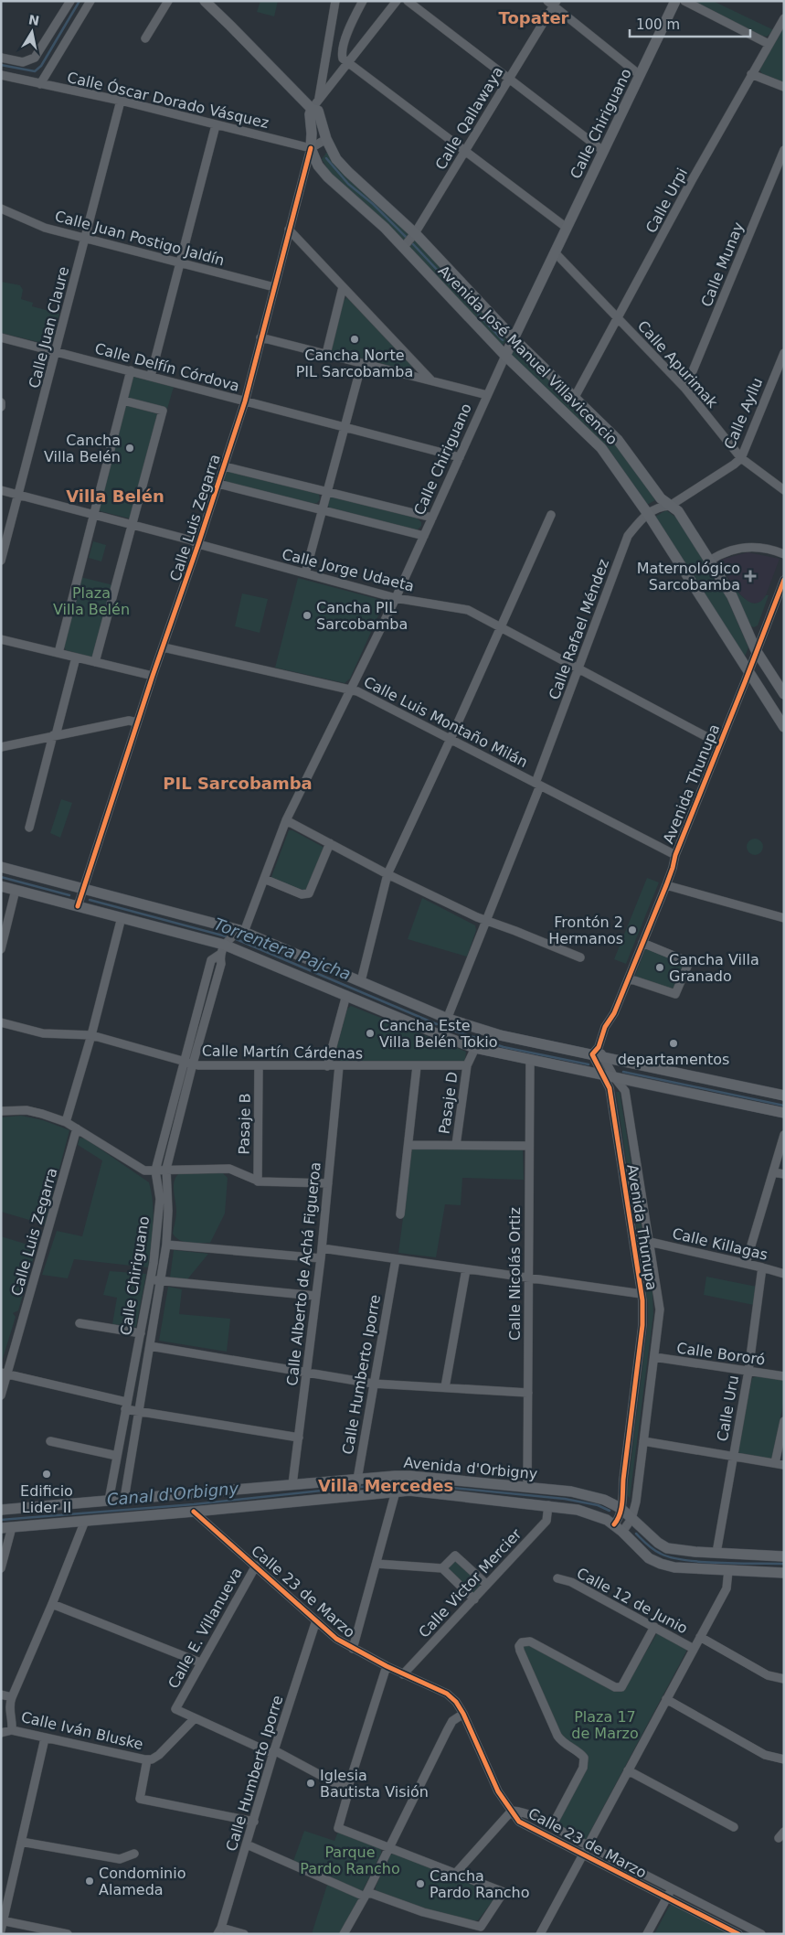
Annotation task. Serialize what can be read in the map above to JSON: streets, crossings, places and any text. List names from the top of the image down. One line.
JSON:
{"streets":{"main road":["Calle Chiriguano","Avenida José Manuel Villavicencio","Avenida d'Orbigny"],"street":["Calle Óscar Dorado Vásquez","Calle Qallawaya","Calle Urpi","Calle Juan Postigo Jaldín","Calle Munay","Calle Juan Claure","Calle Apurimak","Calle Delfín Córdova","Calle Ayllu","Calle Luis Zegarra","Calle Jorge Udaeta","Calle Rafael Méndez","Calle Luis Montaño Milán","Avenida Thunupa","Calle Martín Cárdenas","Pasaje D","Pasaje B","Calle Killagas","Calle Alberto de Achá Figueroa","Calle Nicolás Ortiz","Calle Bororó","Calle Humberto Iporre","Calle Uru","Calle Victor Mercier","Calle 23 de Marzo","Calle 12 de Junio","Calle E. Villanueva","Calle Iván Bluske"]},"crossings":[["Calle Óscar Dorado Vásquez","Calle Juan Claure"],["Calle Óscar Dorado Vásquez","Avenida José Manuel Villavicencio"],["Calle Óscar Dorado Vásquez","Calle Luis Zegarra"],["Calle Qallawaya","Avenida José Manuel Villavicencio"],["Calle Chiriguano","Avenida José Manuel Villavicencio"],["Calle Chiriguano","Calle Apurimak"],["Calle Chiriguano","Calle Delfín Córdova"],["Calle Chiriguano","Calle Jorge Udaeta"],["Calle Chiriguano","Calle Luis Montaño Milán"],["Calle Chiriguano","Calle Martín Cárdenas"],["Calle Chiriguano","Avenida d'Orbigny"],["Calle Urpi","Avenida José Manuel Villavicencio"],["Calle Urpi","Calle Apurimak"],["Calle Juan Postigo Jaldín","Calle Juan Claure"],["Calle Juan Postigo Jaldín","Calle Luis Zegarra"],["Calle Munay","Calle Apurimak"],["Calle Juan Claure","Calle Delfín Córdova"],["Calle Juan Claure","Calle Jorge Udaeta"],["Avenida José Manuel Villavicencio","Calle Ayllu"],["Avenida José Manuel Villavicencio","Calle Luis Zegarra"],["Avenida José Manuel Villavicencio","Calle Rafael Méndez"],["Avenida José Manuel Villavicencio","Avenida Thunupa"],["Calle Apurimak","Calle Ayllu"],["Calle Delfín Córdova","Calle Luis Zegarra"],["Calle Ayllu","Calle Rafael Méndez"],["Calle Luis Zegarra","Calle Jorge Udaeta"],["Calle Luis Zegarra","Calle Luis Montaño Milán"],["Calle Jorge Udaeta","Calle Rafael Méndez"],["Calle Jorge Udaeta","Avenida Thunupa"],["Calle Rafael Méndez","Calle Luis Montaño Milán"],["Calle Luis Montaño Milán","Avenida Thunupa"],["Avenida Thunupa","Calle Killagas"],["Avenida Thunupa","Calle Bororó"],["Avenida Thunupa","Avenida d'Orbigny"],["Calle Martín Cárdenas","Pasaje D"],["Calle Martín Cárdenas","Pasaje B"],["Calle Martín Cárdenas","Calle Alberto de Achá Figueroa"],["Calle Killagas","Calle Uru"],["Calle Alberto de Achá Figueroa","Avenida d'Orbigny"],["Calle Nicolás Ortiz","Avenida d'Orbigny"],["Calle Bororó","Calle Uru"],["Calle Humberto Iporre","Avenida d'Orbigny"],["Calle Humberto Iporre","Calle 23 de Marzo"],["Calle Uru","Avenida d'Orbigny"],["Avenida d'Orbigny","Calle Victor Mercier"],["Avenida d'Orbigny","Calle 23 de Marzo"],["Calle Victor Mercier","Calle 23 de Marzo"],["Calle 23 de Marzo","Calle E. Villanueva"],["Calle E. Villanueva","Calle Iván Bluske"]],"districts":["Topater","Villa Belén","PIL Sarcobamba","Villa Mercedes"],"water":["Torrentera Pajcha","Canal d'Orbigny"],"parks":["Plaza Villa Belén","Plaza 17 de Marzo","Parque Pardo Rancho"],"places":{"other":["Cancha Norte PIL Sarcobamba","Cancha Villa Belén","Cancha PIL Sarcobamba","Frontón 2 Hermanos","Cancha Villa Granado","Cancha Este Villa Belén Tokio","departamentos","Edificio Lider II","Iglesia Bautista Visión","Condominio Alameda","Cancha Pardo Rancho"],"health":["Maternológico Sarcobamba"]},"scale_bar":"100 m","north":"top"}
